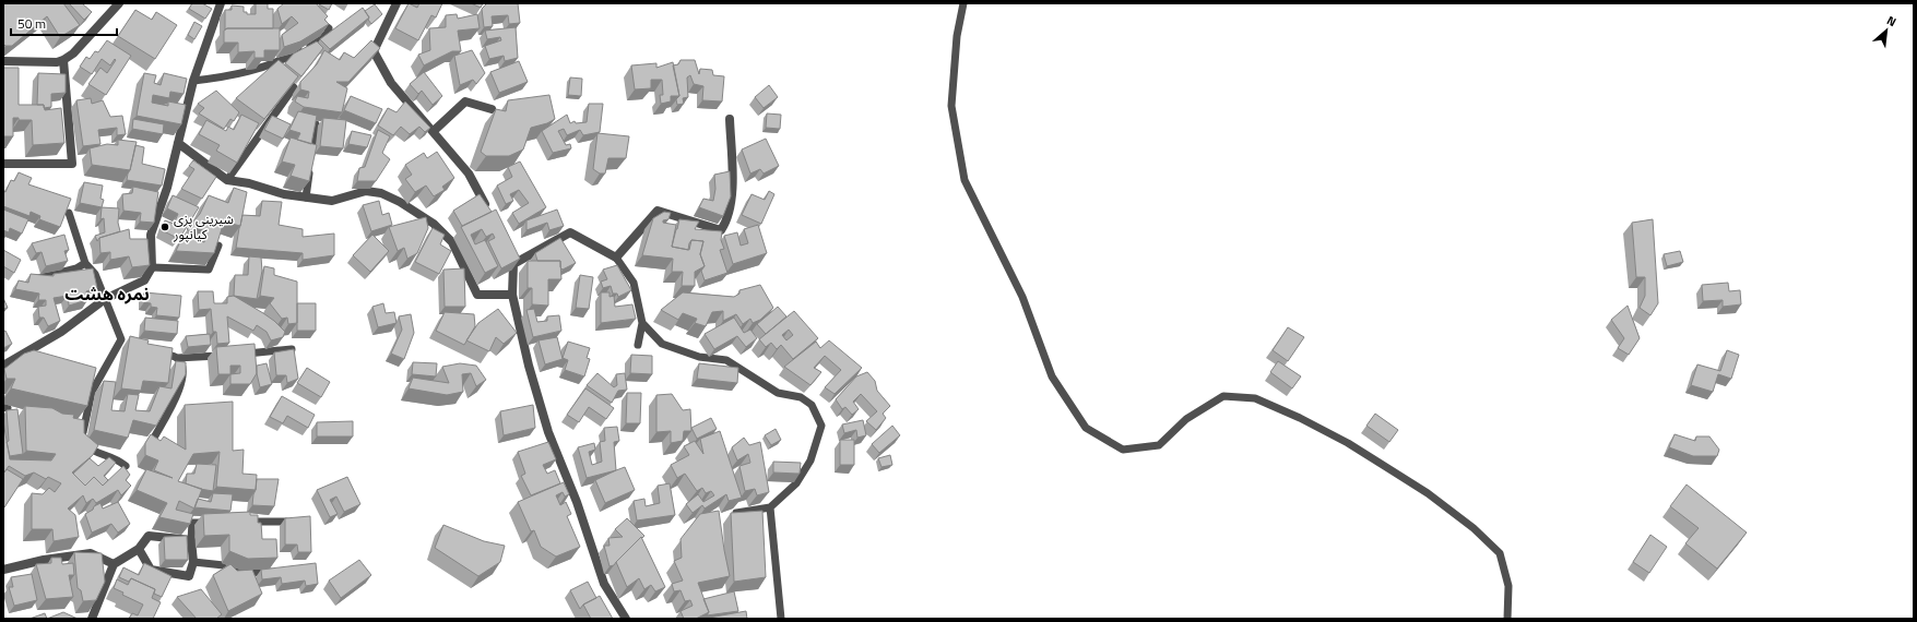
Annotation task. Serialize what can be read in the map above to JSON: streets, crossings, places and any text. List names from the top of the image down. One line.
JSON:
{"districts":["نمره هشت"],"places":["شیرینی پزی کیانپور"],"scale_bar":"50 m","north":"top right"}
